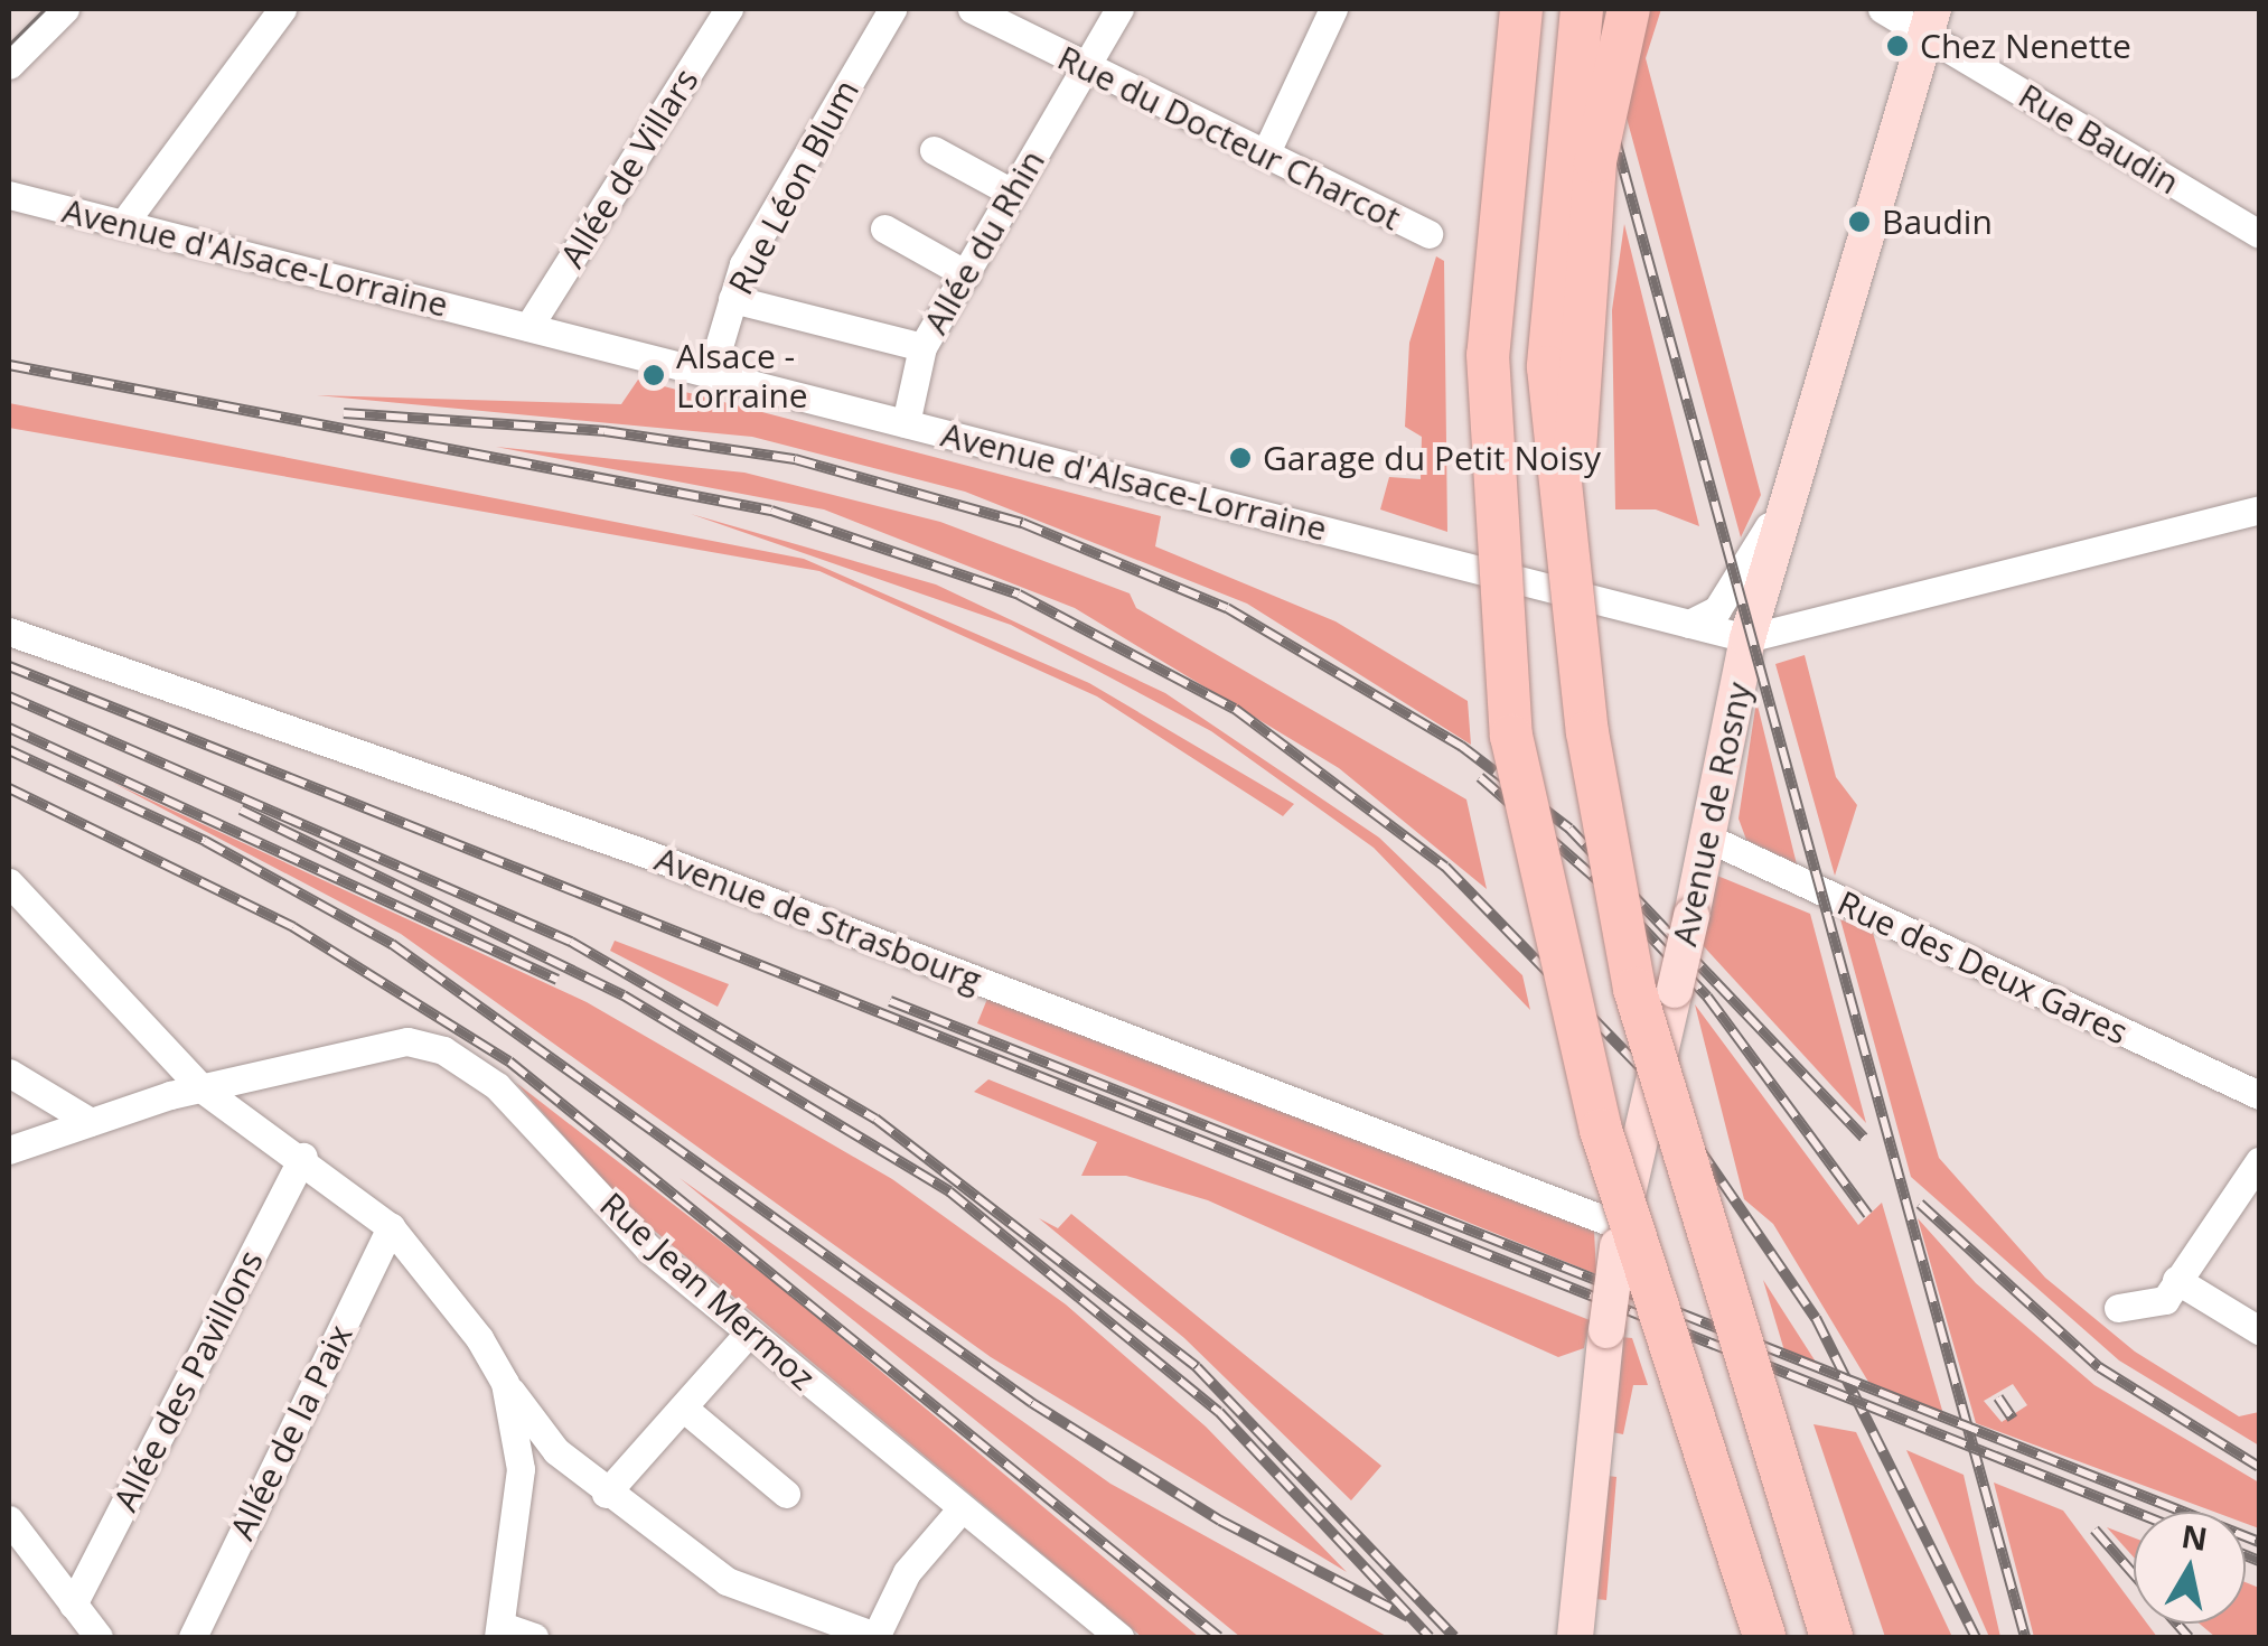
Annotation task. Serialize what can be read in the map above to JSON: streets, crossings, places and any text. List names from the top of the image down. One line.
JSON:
{"streets":{"main road":["Avenue de Rosny"],"street":["Rue du Docteur Charcot","Rue Baudin","Allée de Villars","Rue Léon Blum","Allée du Rhin","Avenue d'Alsace-Lorraine","Avenue de Strasbourg","Rue des Deux Gares","Rue Jean Mermoz","Allée des Pavillons","Allée de la Paix"]},"crossings":[["Rue du Docteur Charcot","Allée du Rhin"],["Rue Baudin","Avenue de Rosny"],["Allée de Villars","Avenue d'Alsace-Lorraine"],["Rue Léon Blum","Avenue d'Alsace-Lorraine"],["Allée du Rhin","Avenue d'Alsace-Lorraine"],["Avenue d'Alsace-Lorraine","Avenue de Rosny"],["Avenue de Rosny","Avenue de Strasbourg"],["Avenue de Rosny","Rue des Deux Gares"]],"places":["Chez Nenette","Baudin","Alsace - Lorraine","Garage du Petit Noisy"],"north":"top"}
